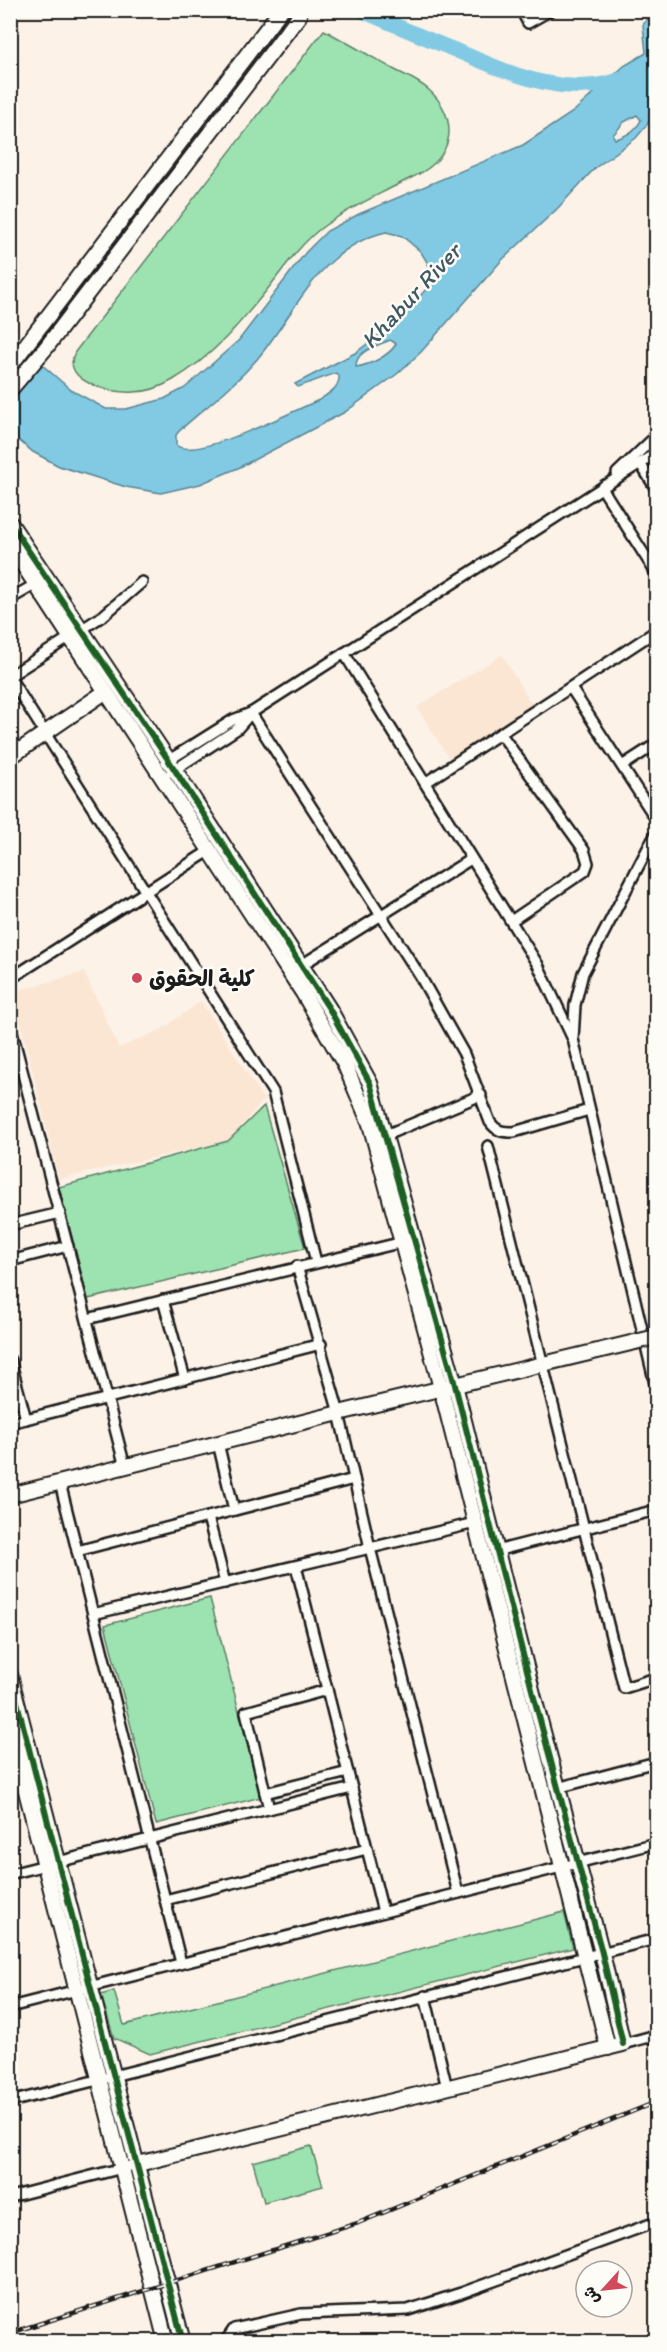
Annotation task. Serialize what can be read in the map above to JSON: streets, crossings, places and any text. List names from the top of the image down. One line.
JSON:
{"water":["Khabur River"],"places":["كلية الحقوق"],"north":"bottom left"}
